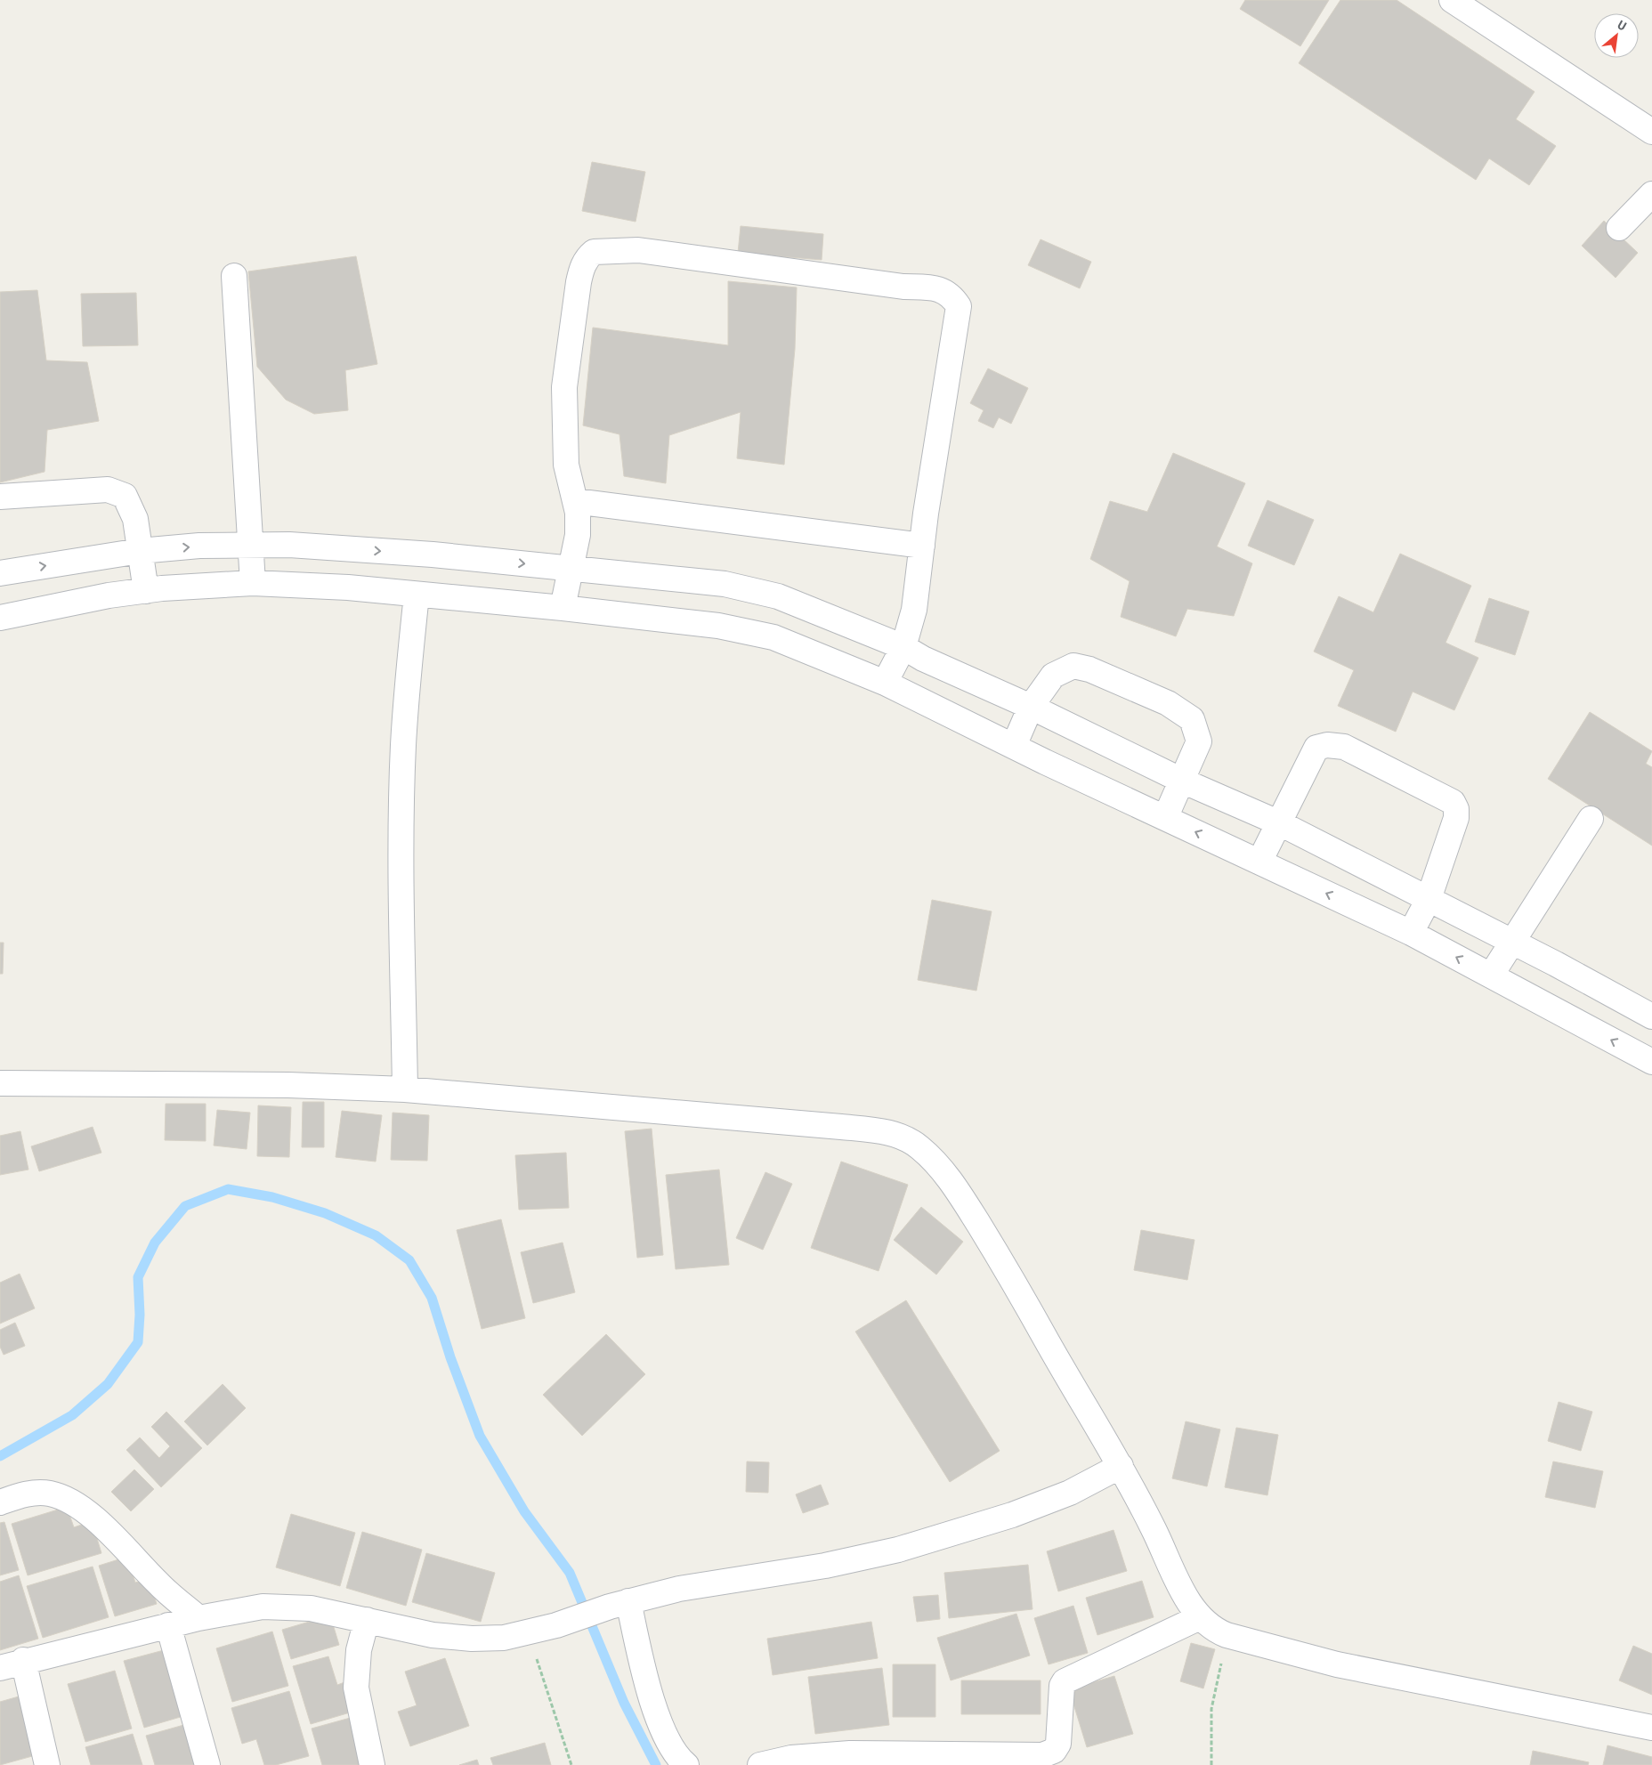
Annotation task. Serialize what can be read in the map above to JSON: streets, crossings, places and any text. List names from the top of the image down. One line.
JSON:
{"north":"top right"}
